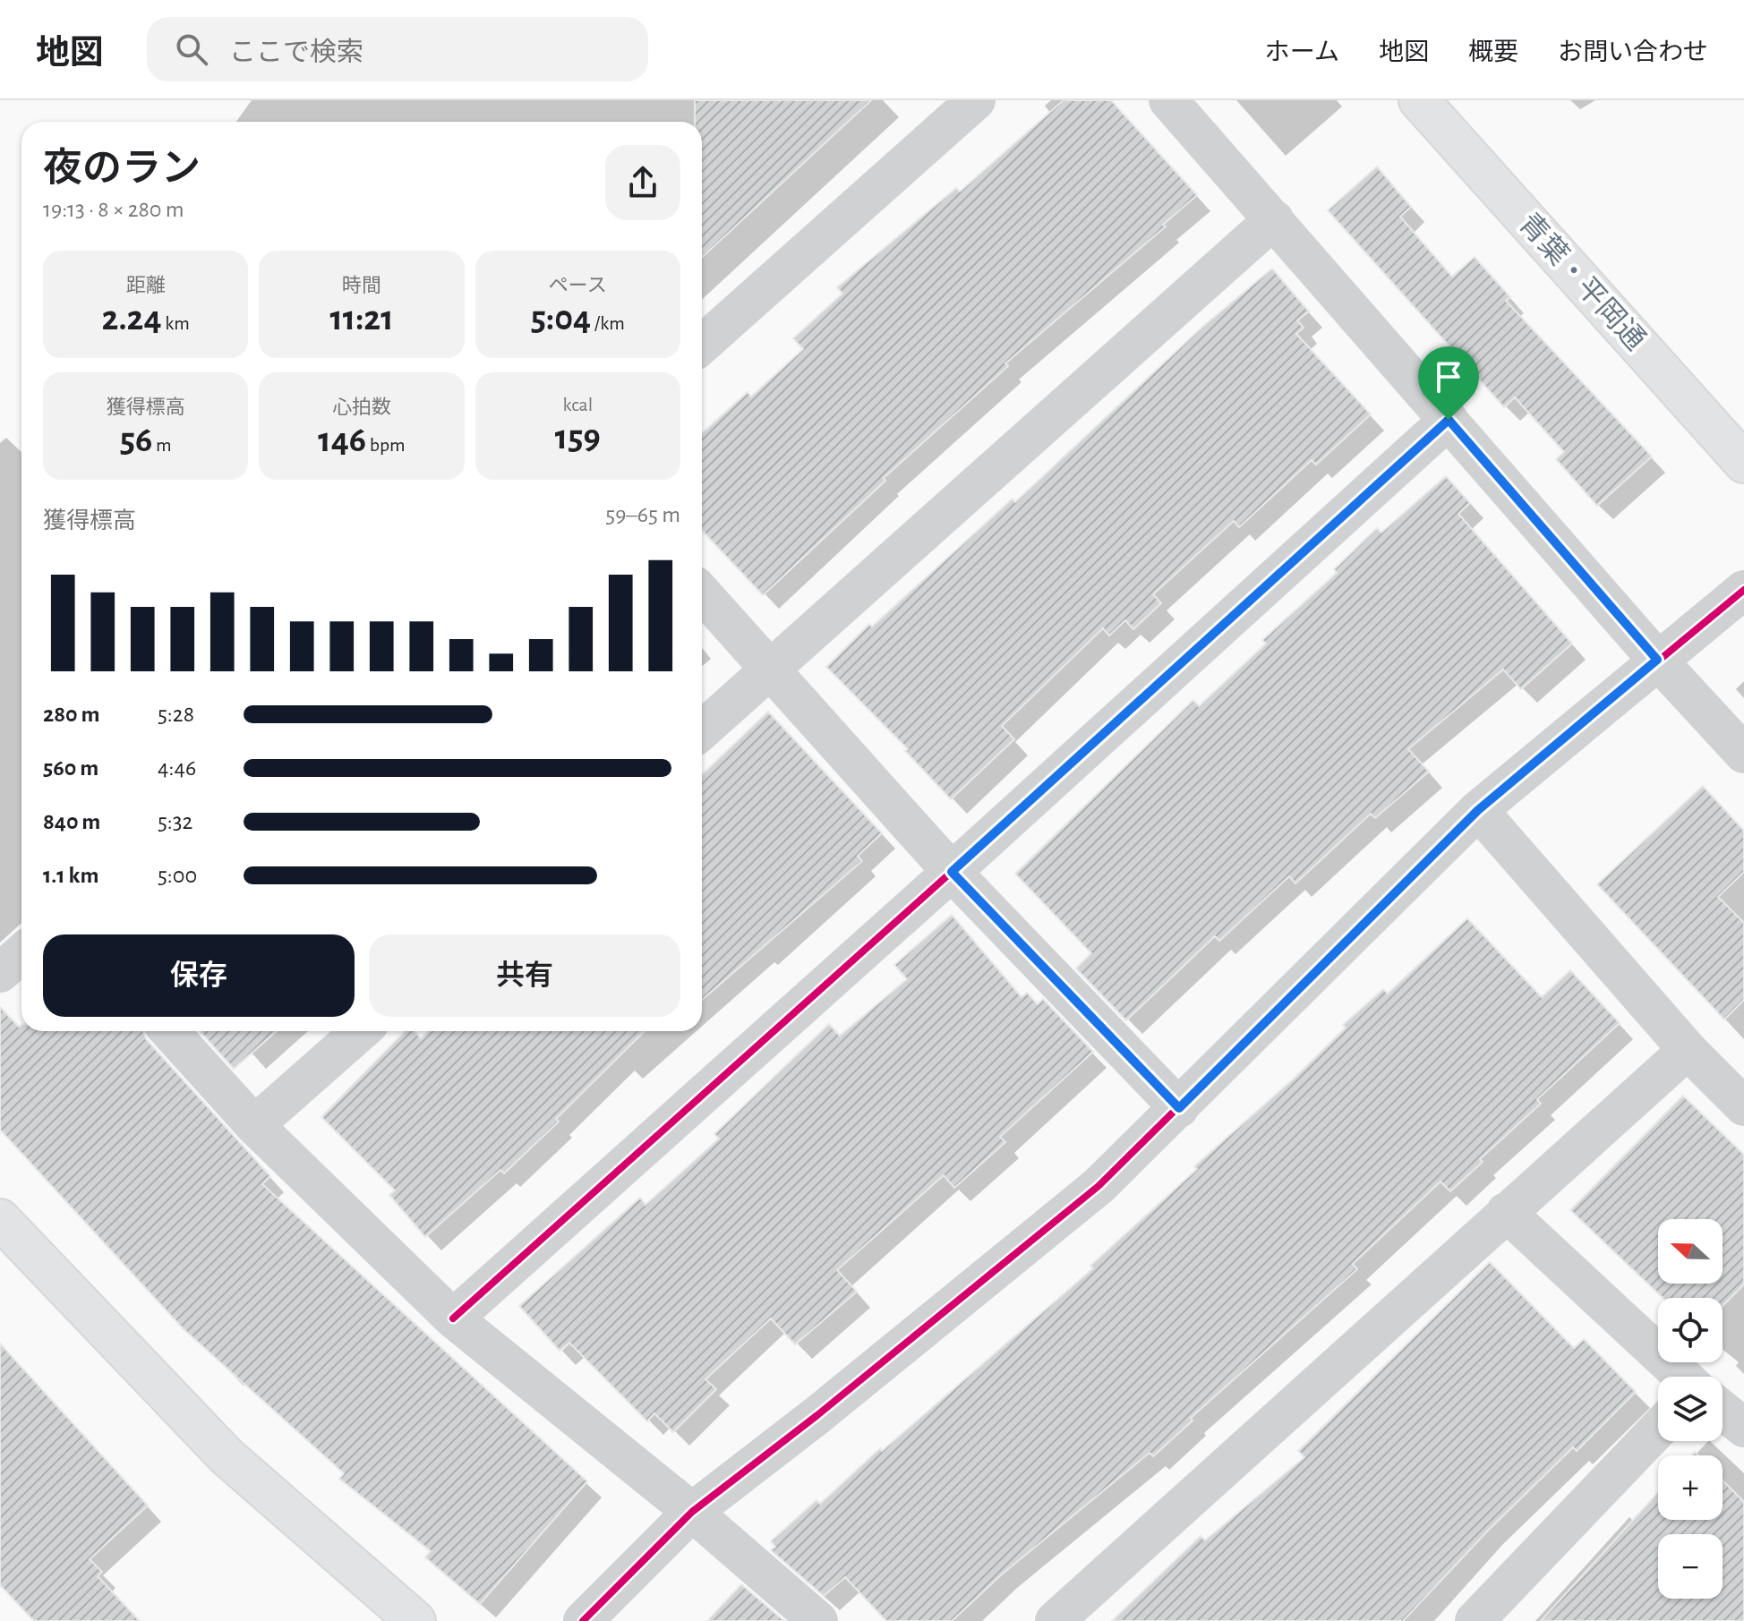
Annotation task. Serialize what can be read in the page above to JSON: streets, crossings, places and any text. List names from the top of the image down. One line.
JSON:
{"streets":{"street":["青葉・平岡通"]},"north":"left","page":{"header":"地図","search":"ここで検索","nav":["ホーム","地図","概要","お問い合わせ"],"heading":["夜のラン","19:13 · 8 × 280 m"],"stats":[["距離","2.24 km"],["時間","11:21"],["ペース","5:04 /km"],["獲得標高","56 m"],["心拍数","146 bpm"],["kcal","159"]],"chart":["獲得標高","59–65 m"],"list":[{"name":"280 m","note":"5:28"},{"name":"560 m","note":"4:46"},{"name":"840 m","note":"5:32"},{"name":"1.1 km","note":"5:00"}],"buttons":["保存","共有"],"map_buttons":["+","−"]}}
